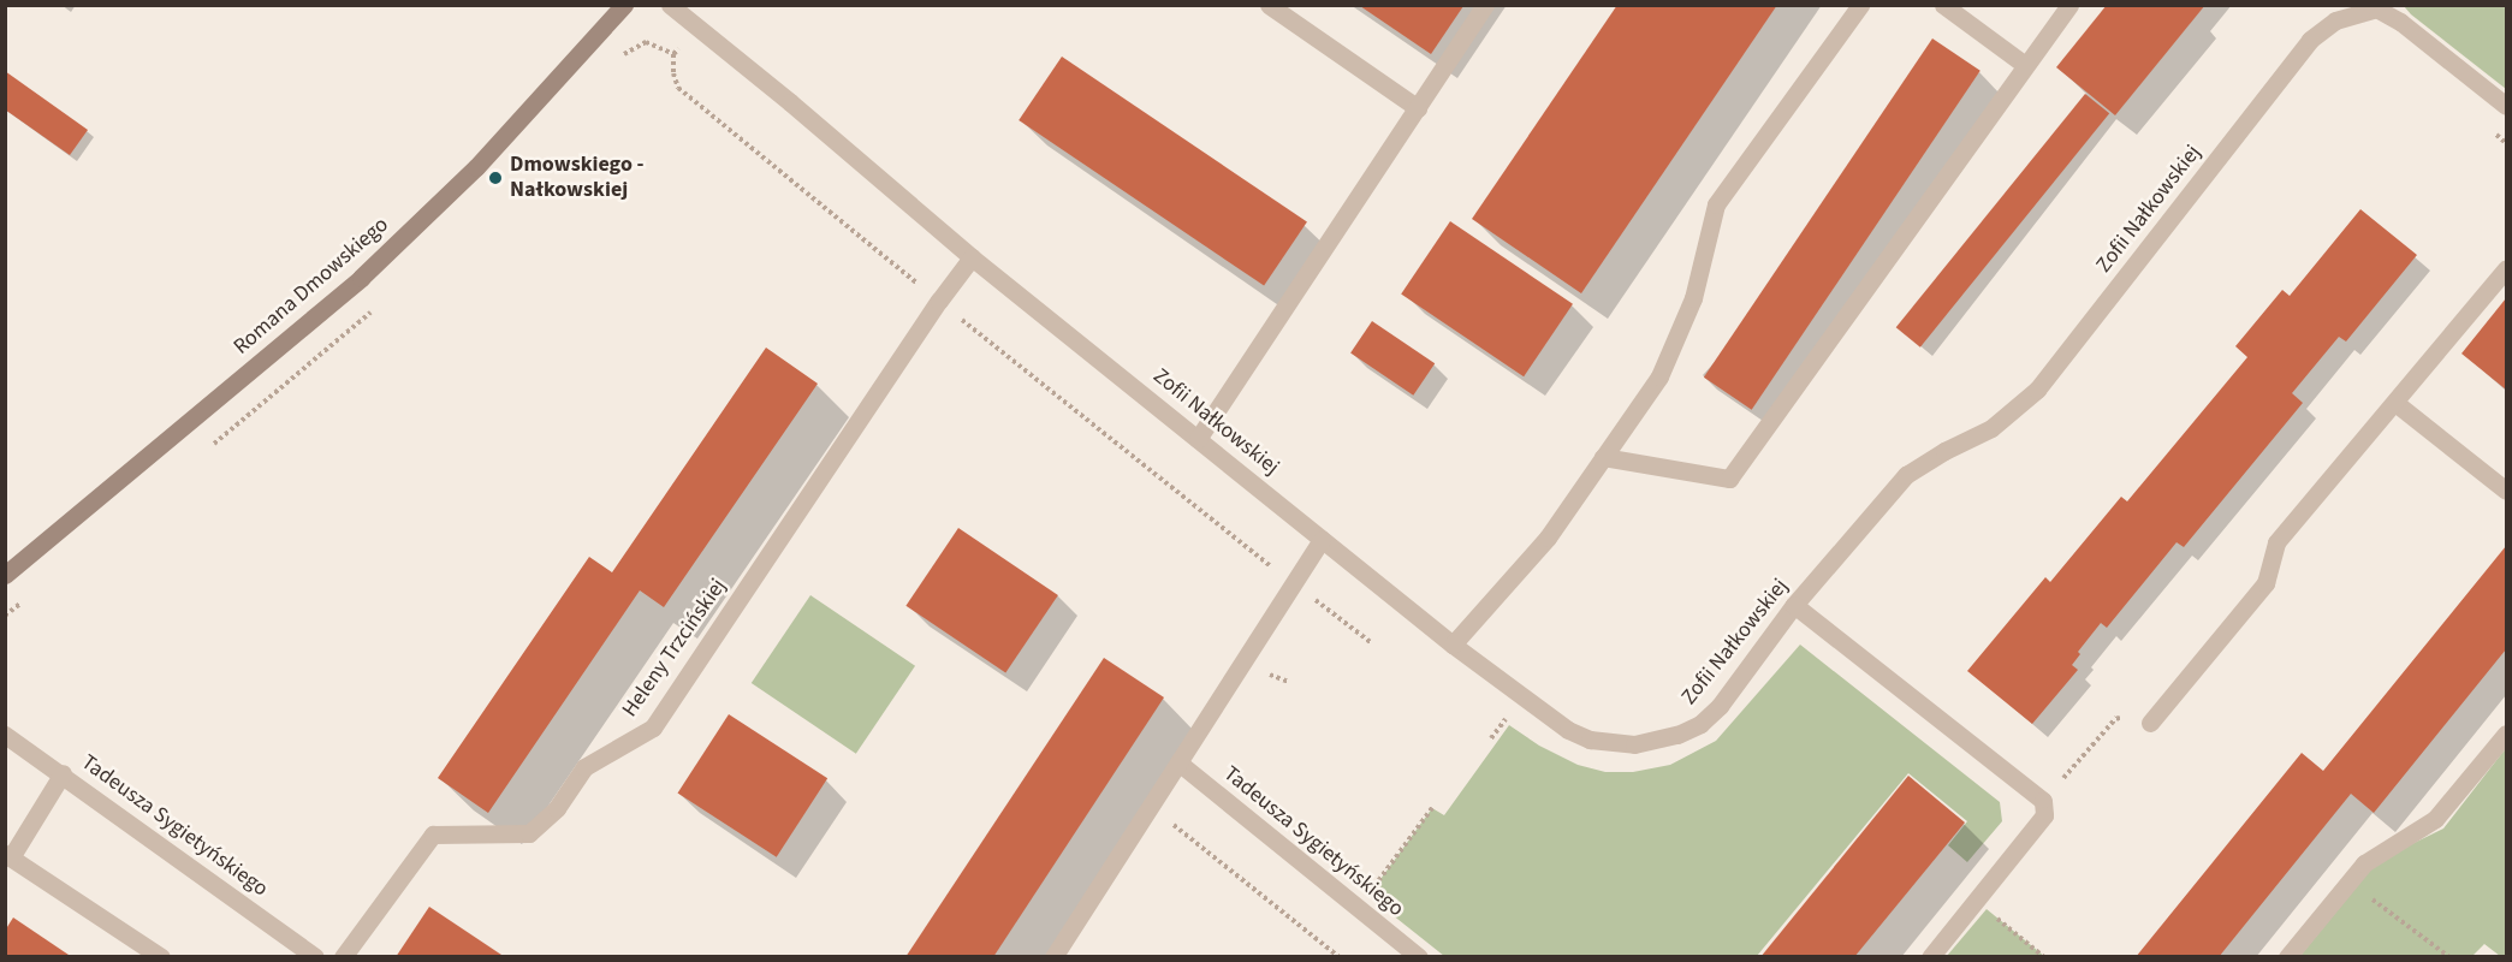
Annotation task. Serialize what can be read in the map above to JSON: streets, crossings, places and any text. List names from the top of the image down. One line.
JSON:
{"streets":{"street":["Romana Dmowskiego"],"lane":["Zofii Nałkowskiej","Heleny Trzcińskiej","Tadeusza Sygietyńskiego"]},"crossings":[["Zofii Nałkowskiej","Heleny Trzcińskiej"]],"places":["Dmowskiego - Nałkowskiej"]}
